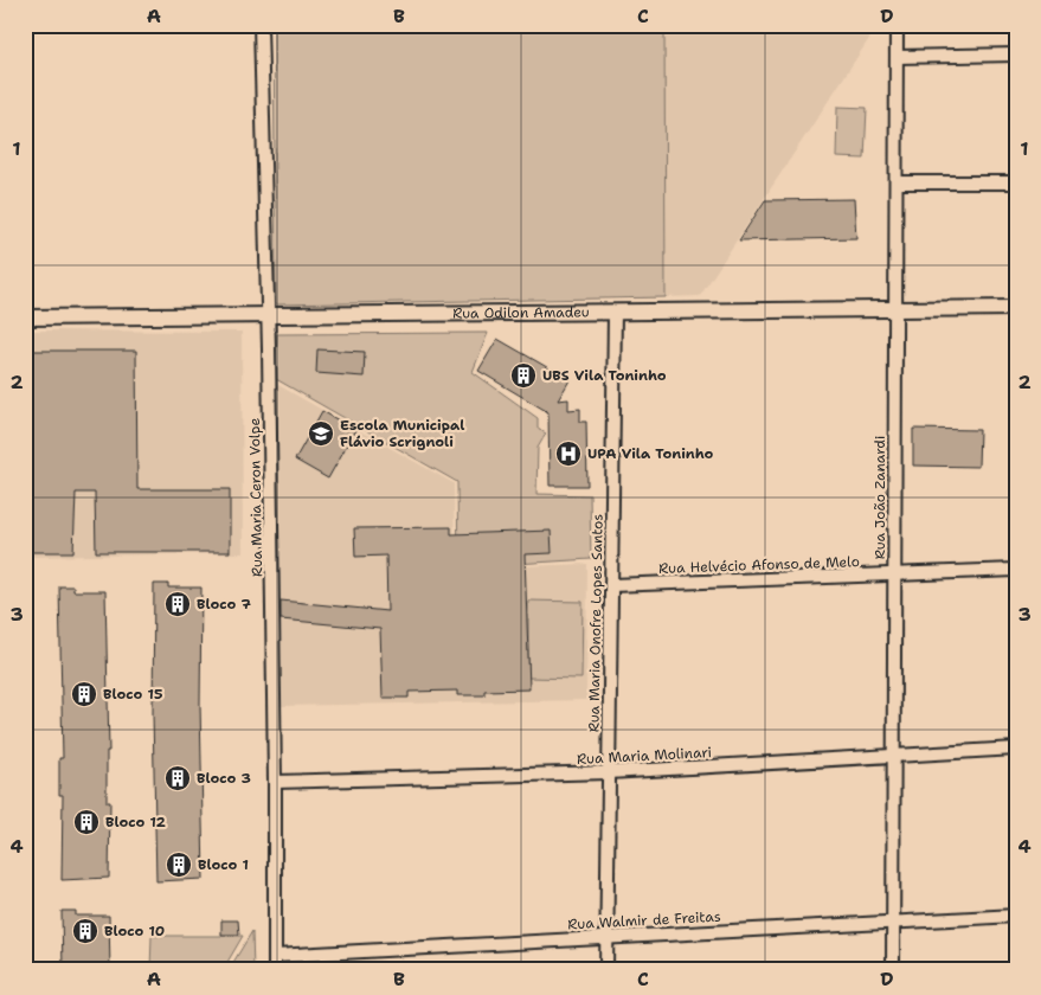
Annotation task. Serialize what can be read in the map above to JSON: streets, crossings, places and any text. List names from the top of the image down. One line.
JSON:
{"streets":{"street":["Rua Odilon Amadeu","Rua Maria Ceron Volpe","Rua João Zanardi","Rua Helvécio Afonso de Melo","Rua Maria Onofre Lopes Santos","Rua Maria Molinari","Rua Walmir de Freitas"]},"crossings":[["Rua Odilon Amadeu","Rua Maria Ceron Volpe"],["Rua Odilon Amadeu","Rua João Zanardi"],["Rua Odilon Amadeu","Rua Maria Onofre Lopes Santos"],["Rua Maria Ceron Volpe","Rua Maria Molinari"],["Rua Maria Ceron Volpe","Rua Walmir de Freitas"],["Rua João Zanardi","Rua Helvécio Afonso de Melo"],["Rua João Zanardi","Rua Maria Molinari"],["Rua João Zanardi","Rua Walmir de Freitas"],["Rua Helvécio Afonso de Melo","Rua Maria Onofre Lopes Santos"],["Rua Maria Onofre Lopes Santos","Rua Maria Molinari"],["Rua Maria Onofre Lopes Santos","Rua Walmir de Freitas"]],"places":{"building":["UBS Vila Toninho","Bloco 7","Bloco 15","Bloco 3","Bloco 12","Bloco 1","Bloco 10"],"school or university":["Escola Municipal Flávio Scrignoli"],"hospital":["UPA Vila Toninho"]},"grid":{"columns":["A","B","C","D"],"rows":["1","2","3","4"]}}
